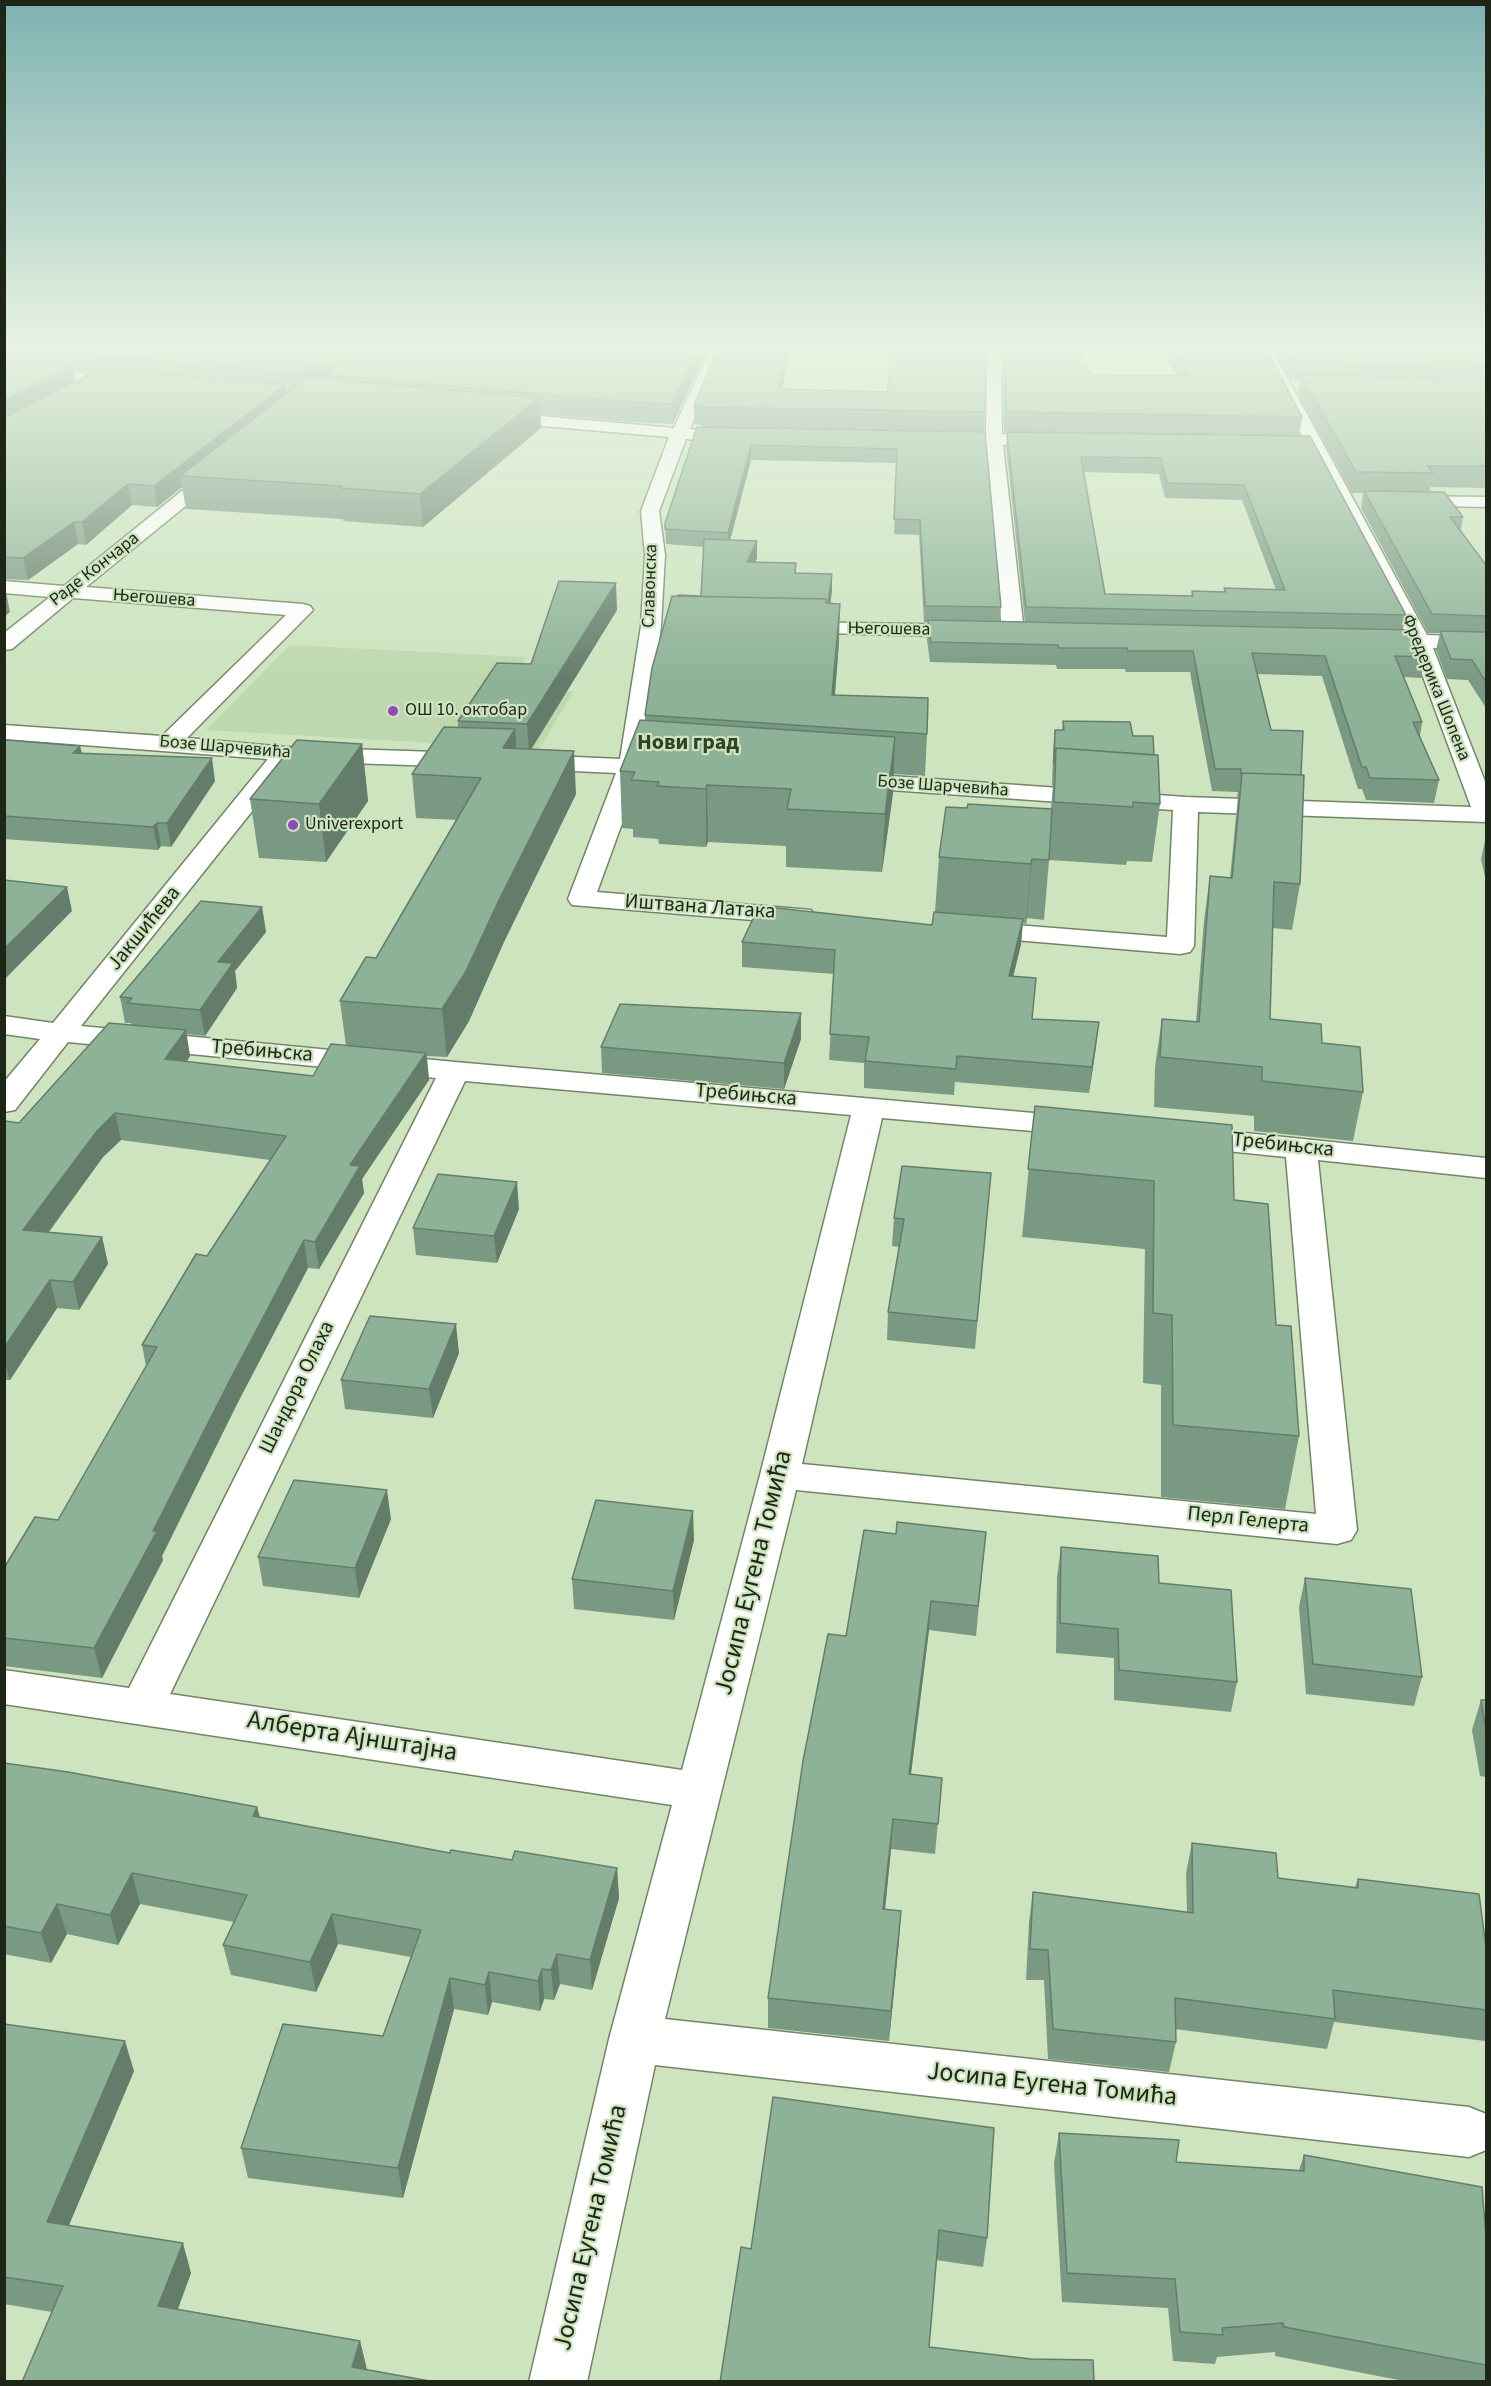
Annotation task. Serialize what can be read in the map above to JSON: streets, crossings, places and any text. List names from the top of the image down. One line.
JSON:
{"streets":{"street":["Раде Кончара","Славонска","Његошева","Фредерика Шопена","Бозе Шарчевића","Иштвана Латака","Јакшићева","Требињска","Шандора Олаха","Перл Гелерта","Јосипа Еугена Томића","Алберта Ајнштајна"]},"crossings":[["Раде Кончара","Његошева"],["Славонска","Бозе Шарчевића"],["Славонска","Иштвана Латака"],["Његошева","Бозе Шарчевића"],["Фредерика Шопена","Бозе Шарчевића"],["Бозе Шарчевића","Иштвана Латака"],["Бозе Шарчевића","Јакшићева"],["Јакшићева","Требињска"],["Требињска","Шандора Олаха"],["Требињска","Перл Гелерта"],["Требињска","Јосипа Еугена Томића"],["Шандора Олаха","Алберта Ајнштајна"],["Перл Гелерта","Јосипа Еугена Томића"],["Јосипа Еугена Томића","Алберта Ајнштајна"]],"districts":["Нови град"],"places":["ОШ 10. октобар","Univerexport"]}
